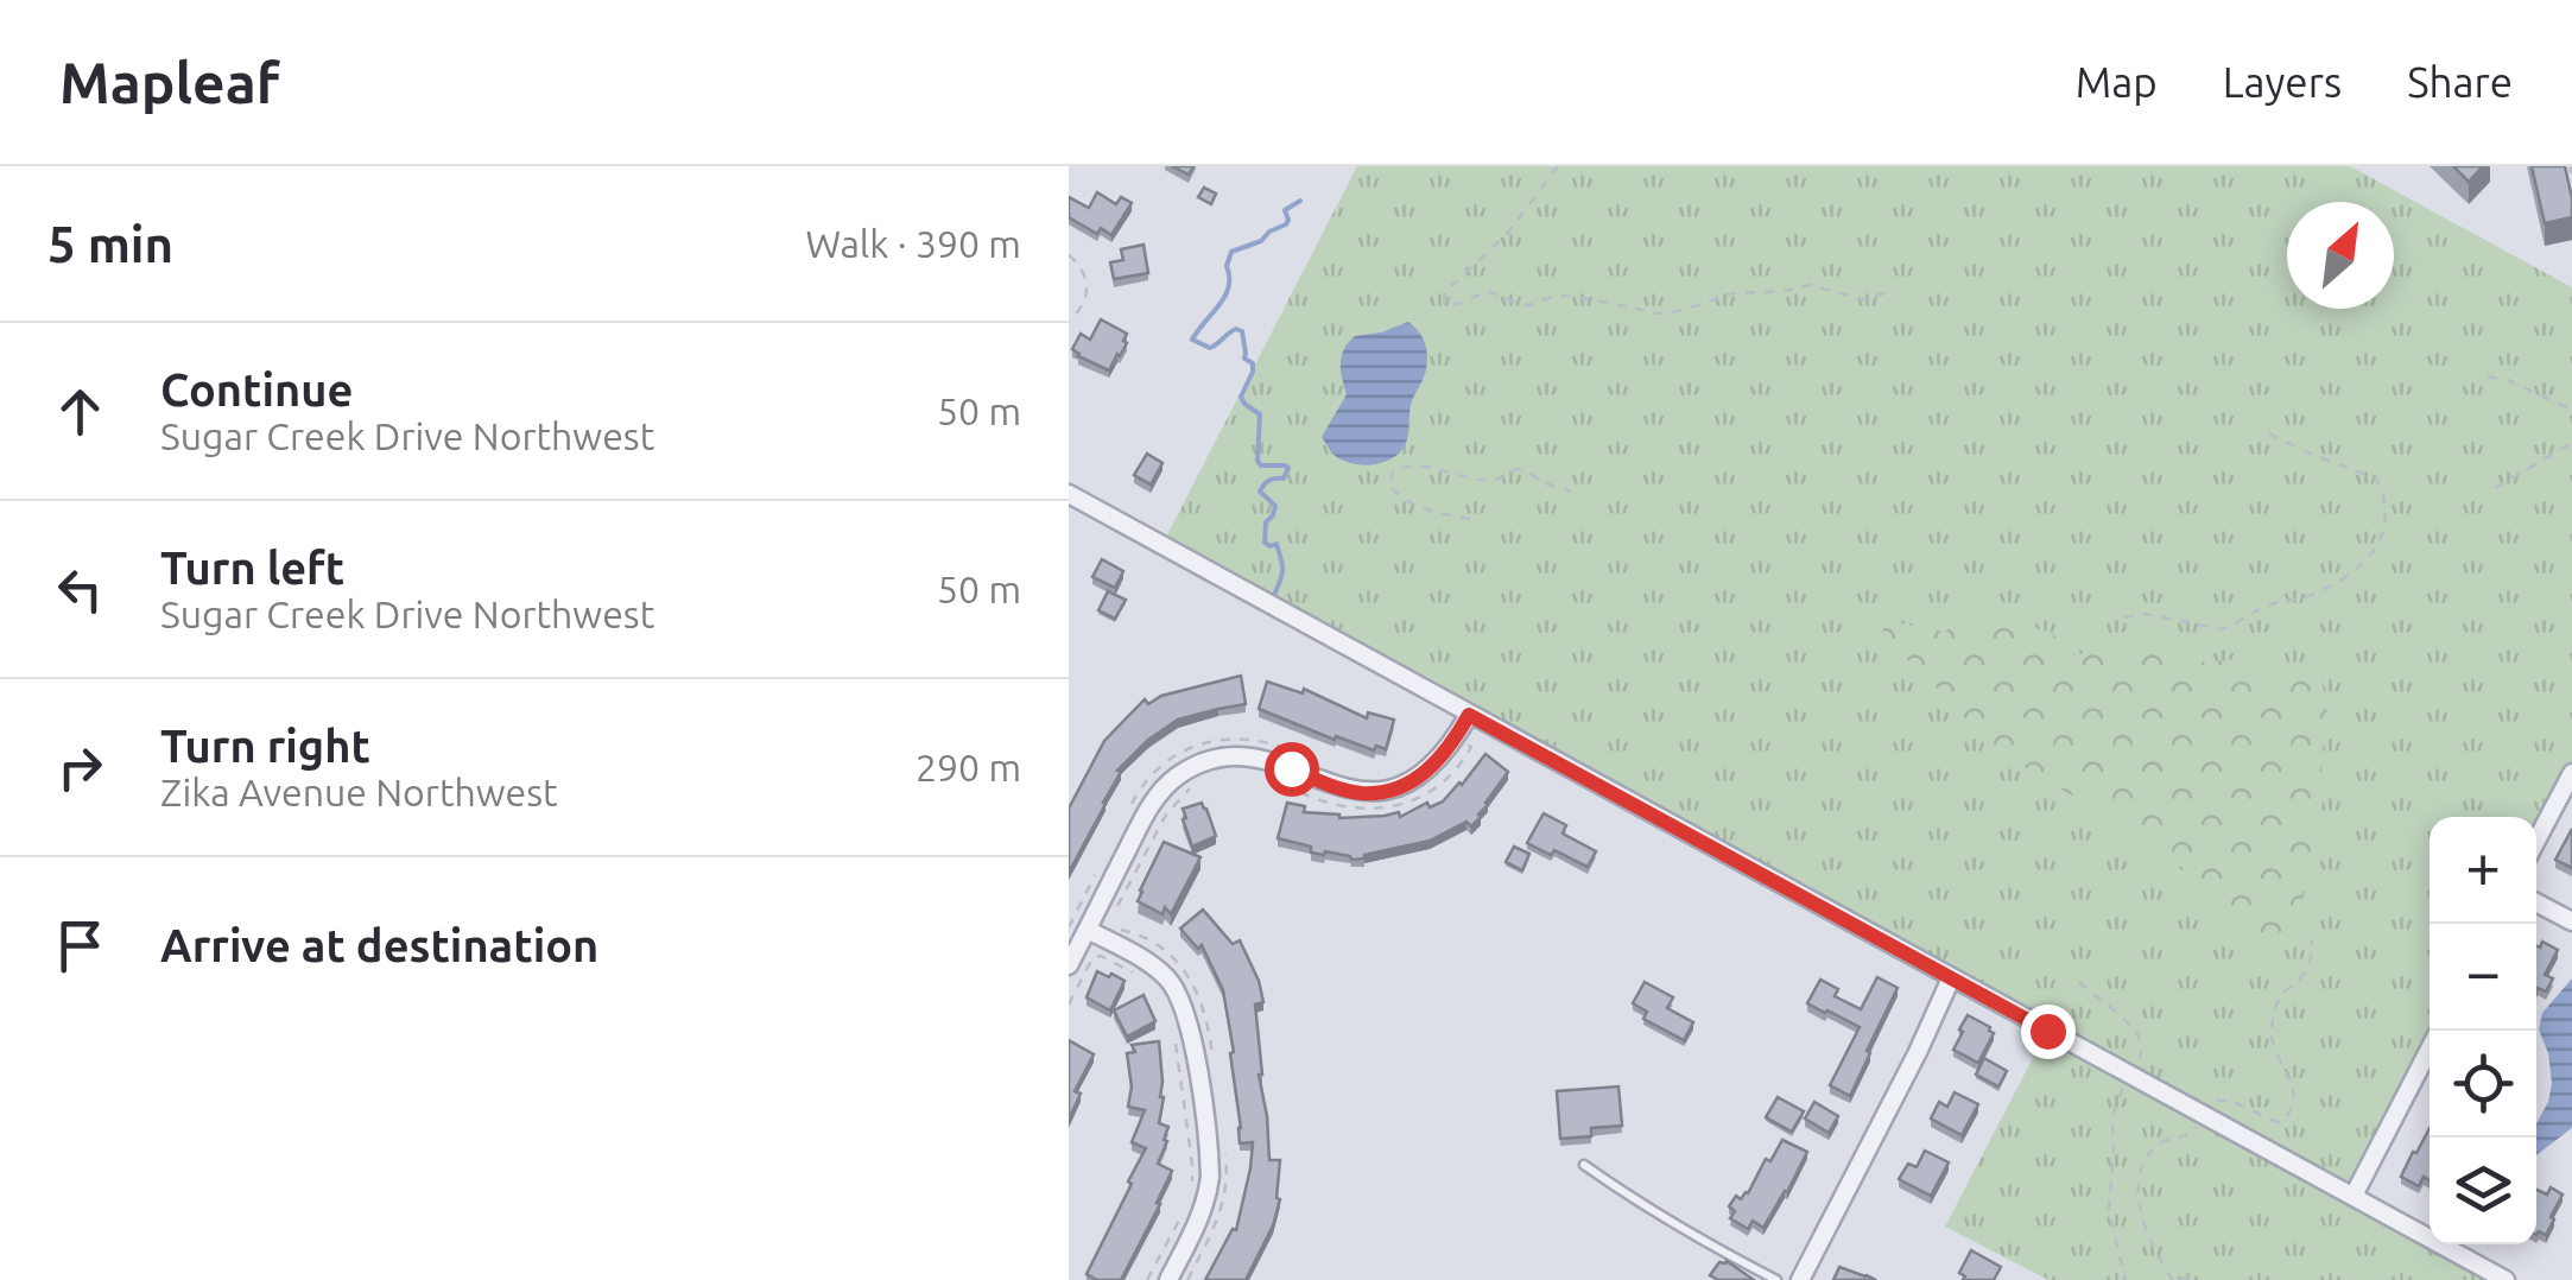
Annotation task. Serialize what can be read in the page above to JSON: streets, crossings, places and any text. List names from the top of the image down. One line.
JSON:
{"north":"top right","page":{"header":"Mapleaf","nav":["Map","Layers","Share"],"heading":["5 min","Walk · 390 m"],"list":[["Continue","Sugar Creek Drive Northwest","50 m"],["Turn left","Sugar Creek Drive Northwest","50 m"],["Turn right","Zika Avenue Northwest","290 m"],"Arrive at destination"],"map_buttons":["+","−"]}}
